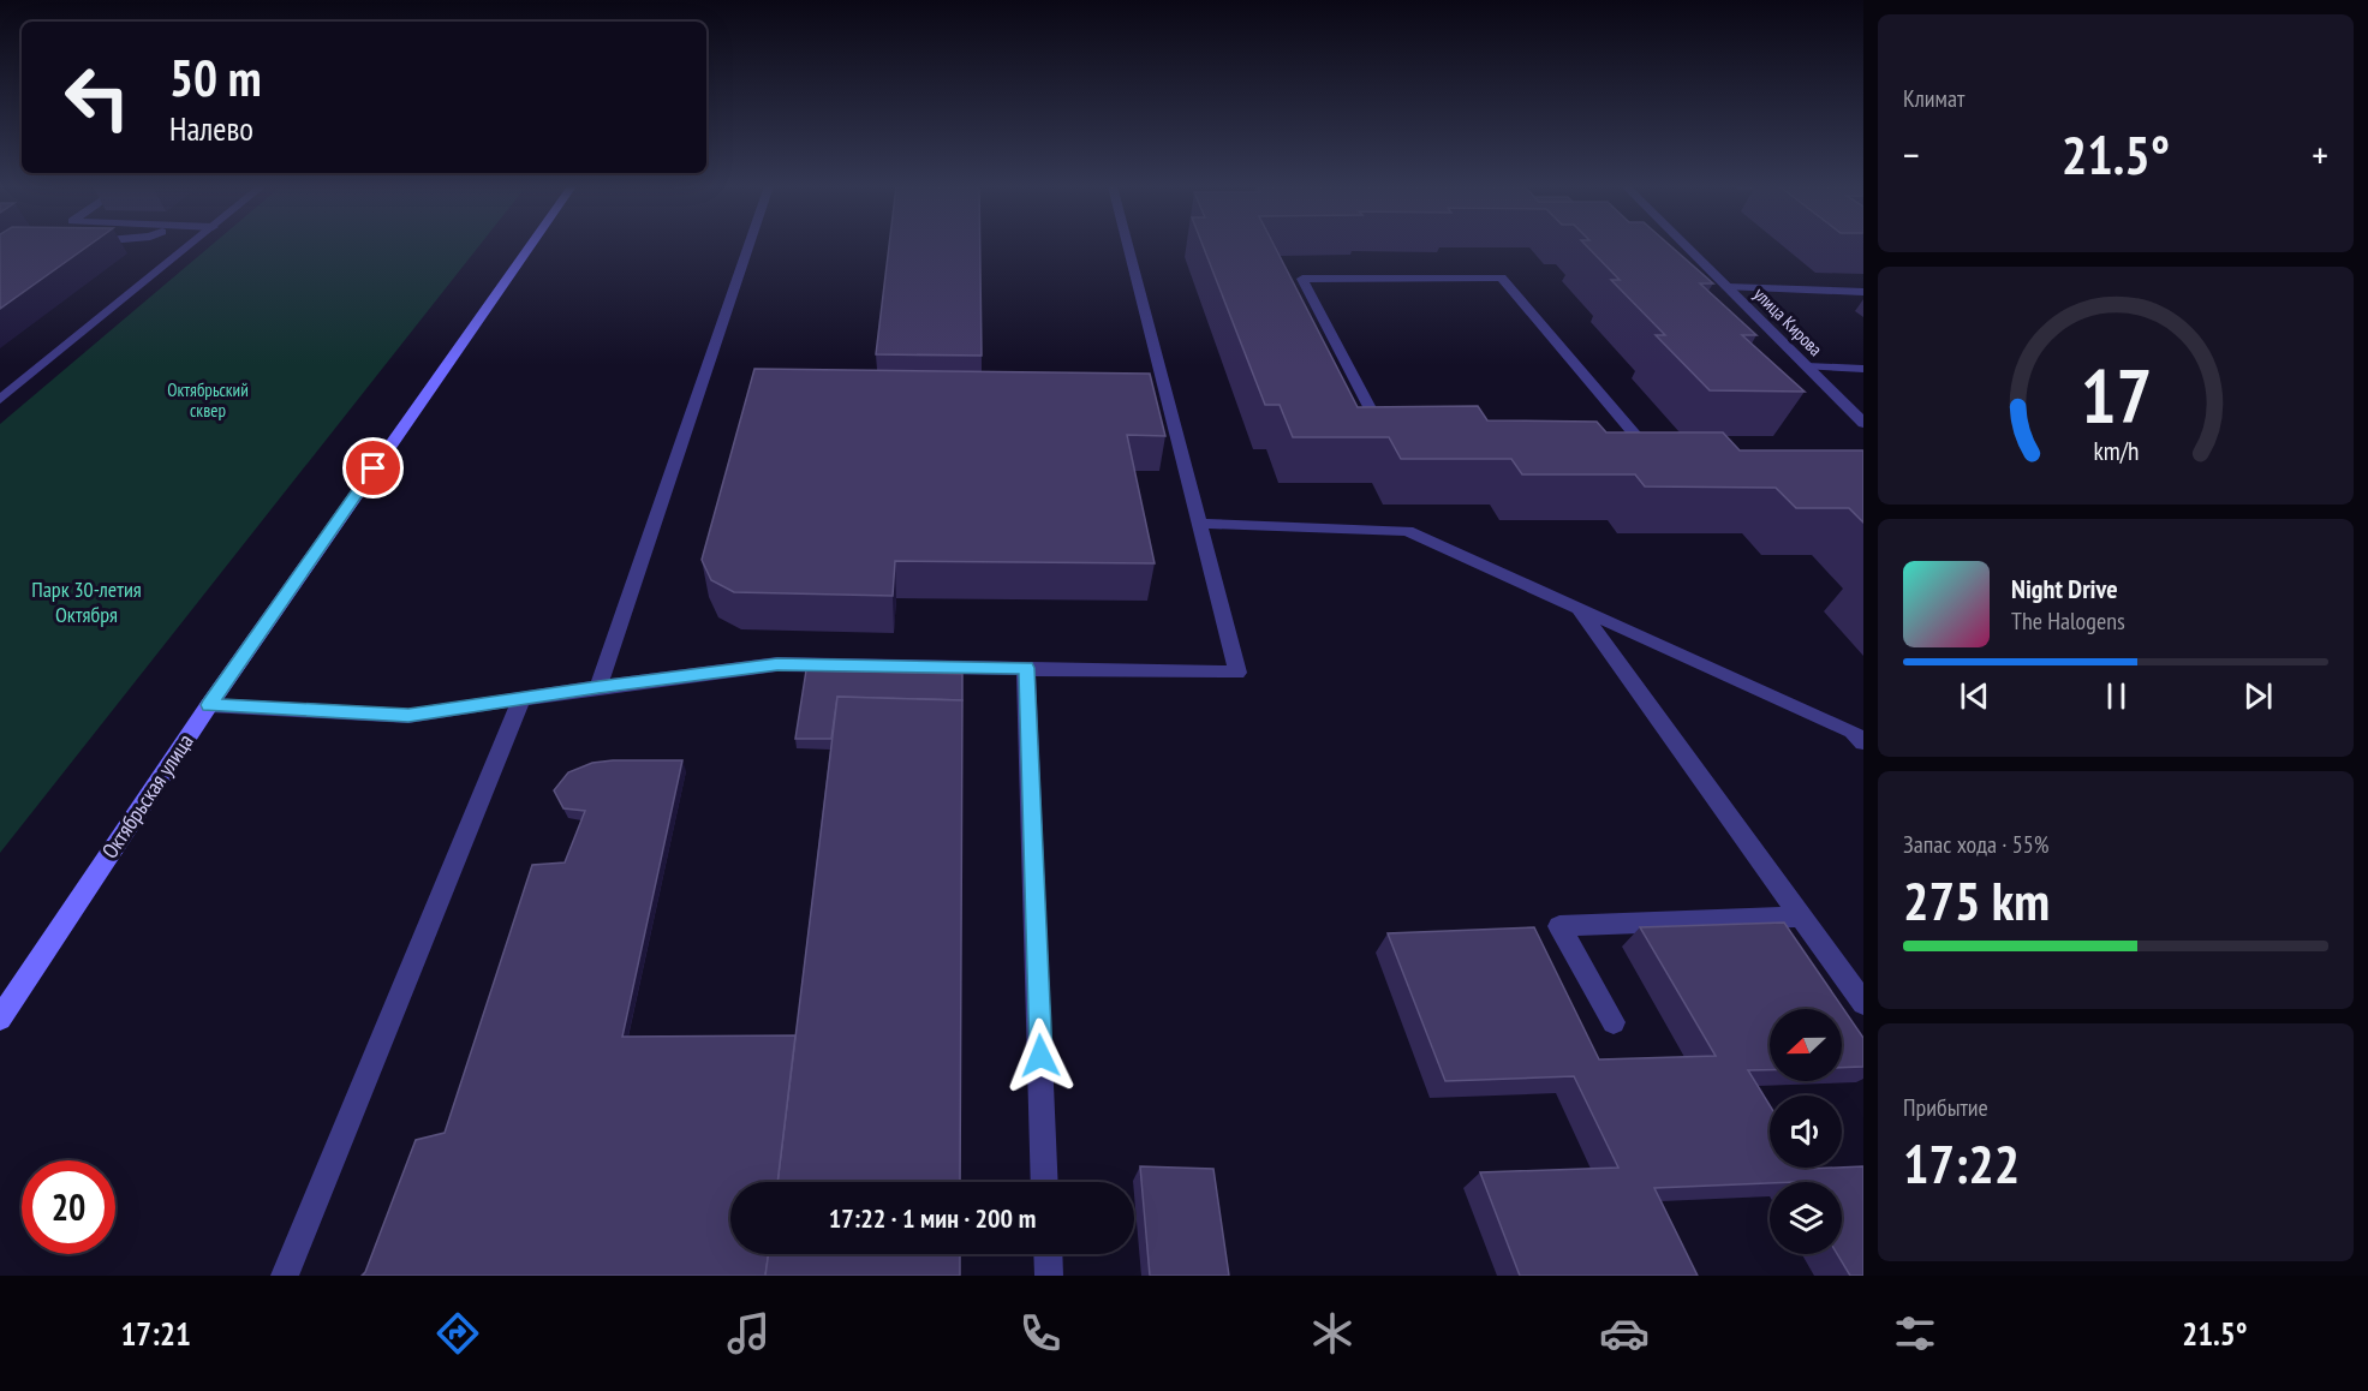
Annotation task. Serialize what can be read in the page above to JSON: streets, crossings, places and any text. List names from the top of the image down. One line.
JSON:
{"streets":{"main road":["Октябрьская улица"],"street":["улица Кирова"]},"parks":["Октябрьский сквер","Парк 30-летия Октября"],"north":"left","page":{"tile":["Климат",["Запас хода · 55%","275 km"],["Прибытие","17:22"]],"turn":["50 m","Налево"],"heat":["−","21.5°","+"],"song":["Night Drive","The Halogens"],"limit":"20","trip":"17:22 · 1 мин · 200 m","tabs":["17:21","21.5°"],"gauge":["17","km/h"]}}
